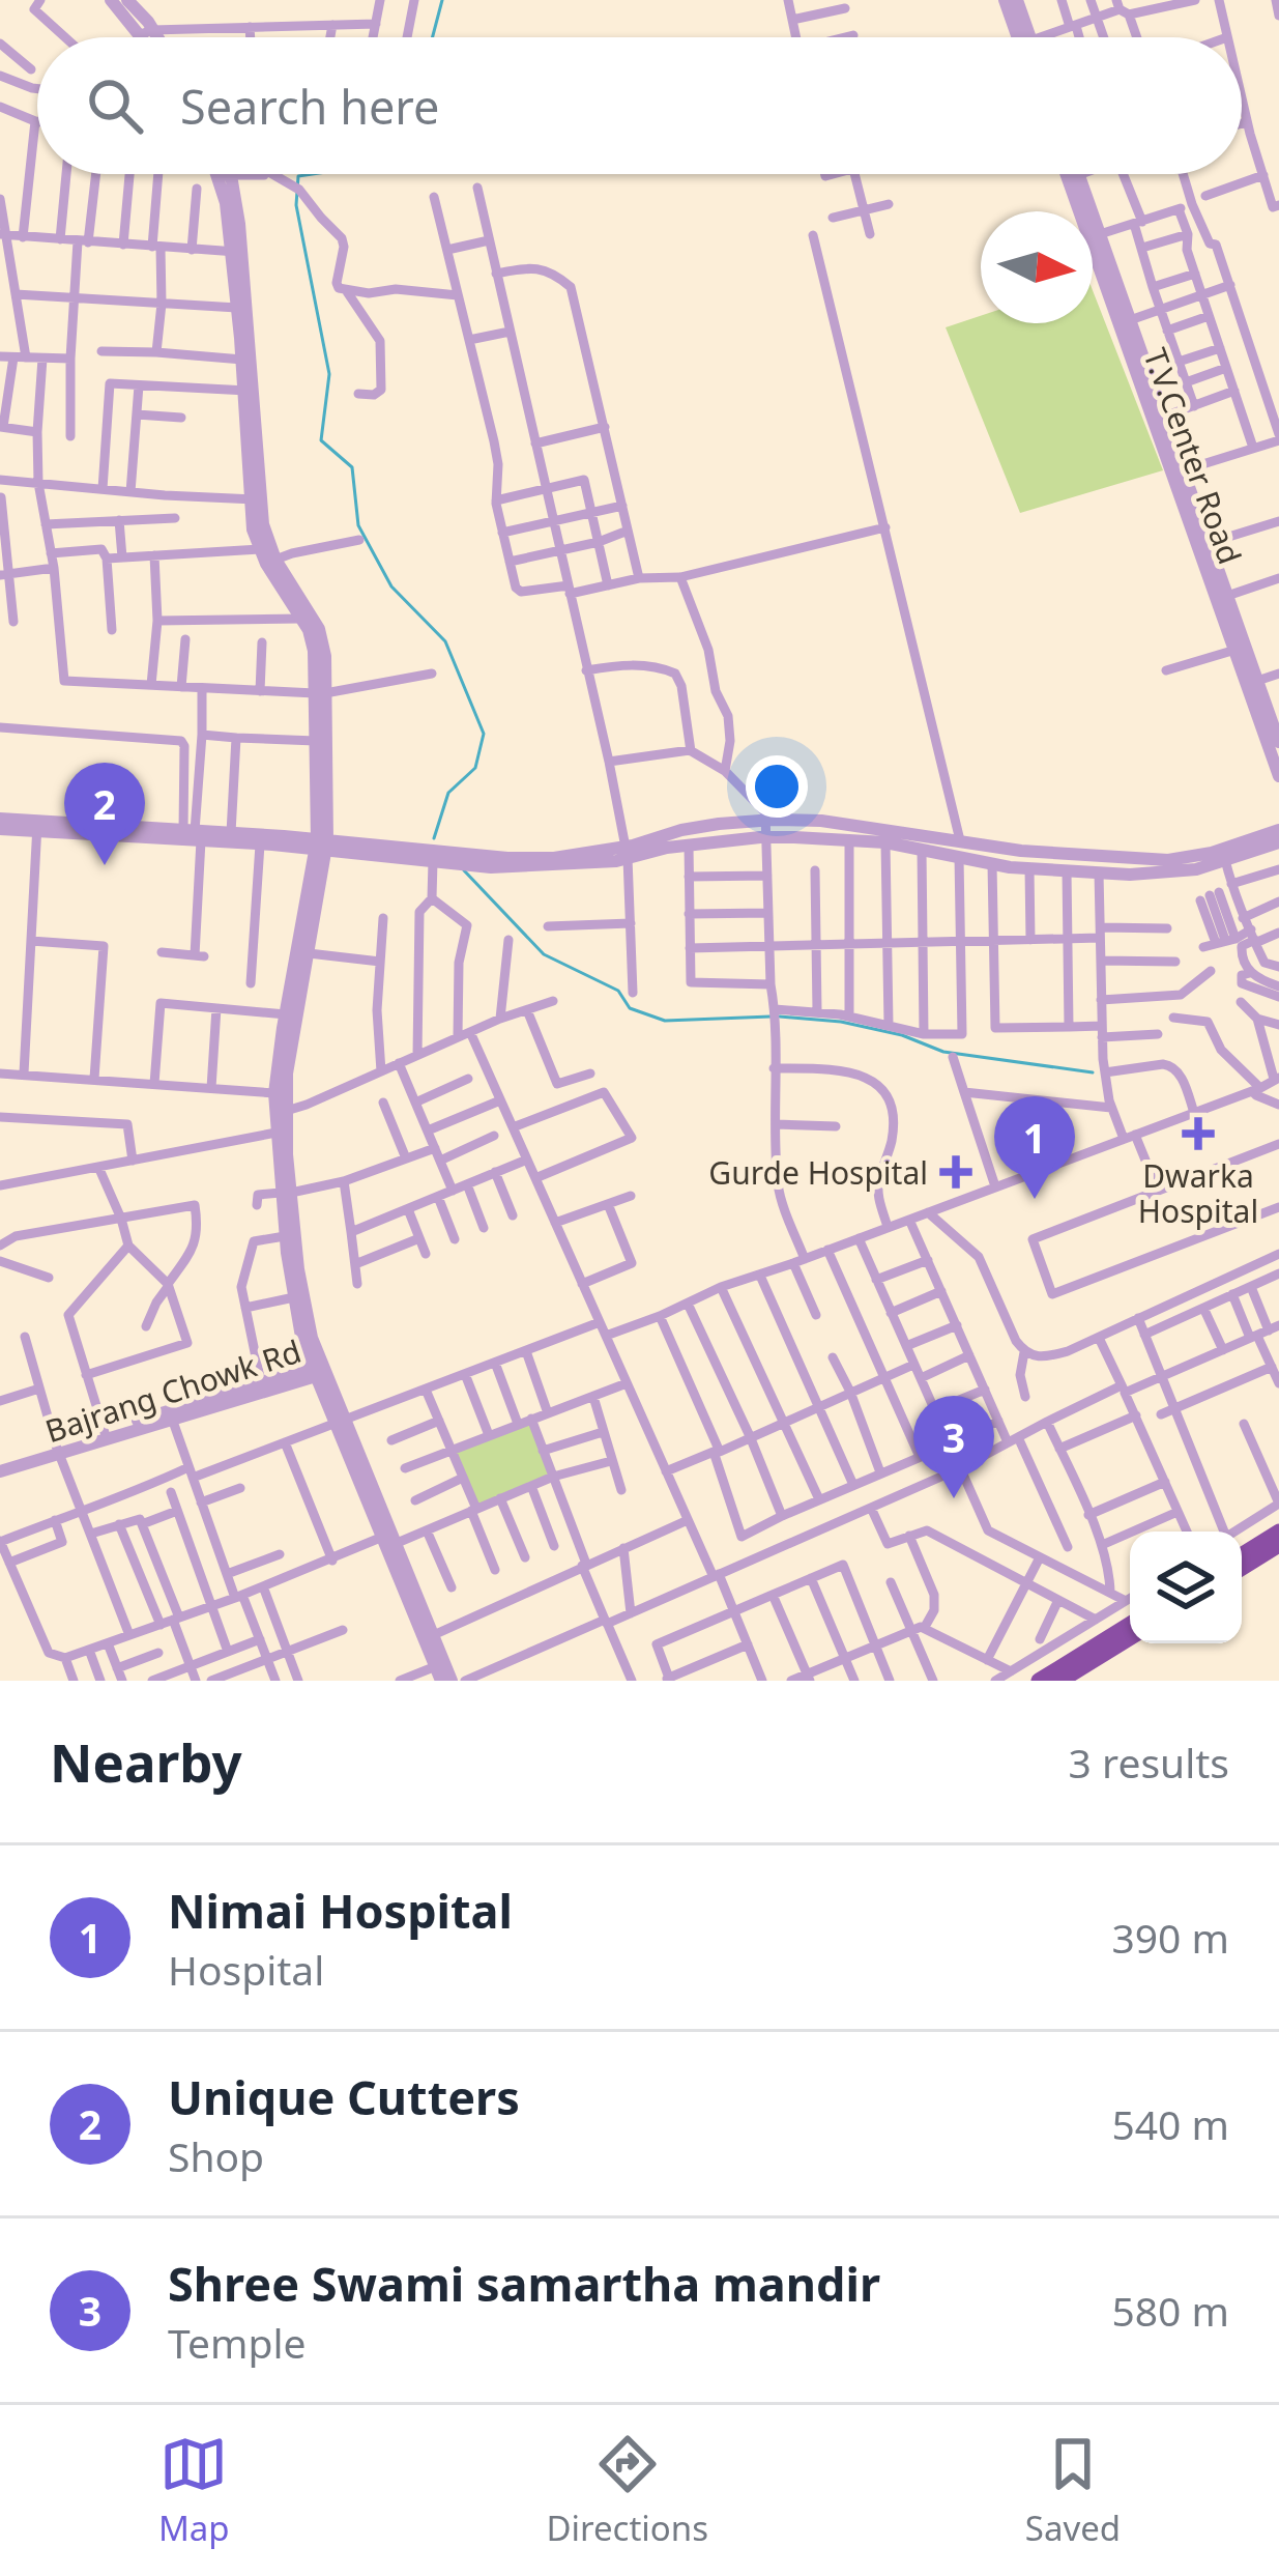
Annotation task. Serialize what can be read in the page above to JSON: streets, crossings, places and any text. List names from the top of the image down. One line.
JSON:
{"streets":{"street":["T.V.Center Road","Bajrang Chowk Rd"]},"places":{"health":["Dwarka Hospital","Gurde Hospital"]},"north":"right","page":{"search":"Search here","pins":["2","1","3"],"heading":["Nearby","3 results"],"list":[{"mark":"1","name":"Nimai Hospital","note":"Hospital","value":"390 m"},{"mark":"2","name":"Unique Cutters","note":"Shop","value":"540 m"},{"mark":"3","name":"Shree Swami samartha mandir","note":"Temple","value":"580 m"}],"nav":["Map","Directions","Saved"]}}
